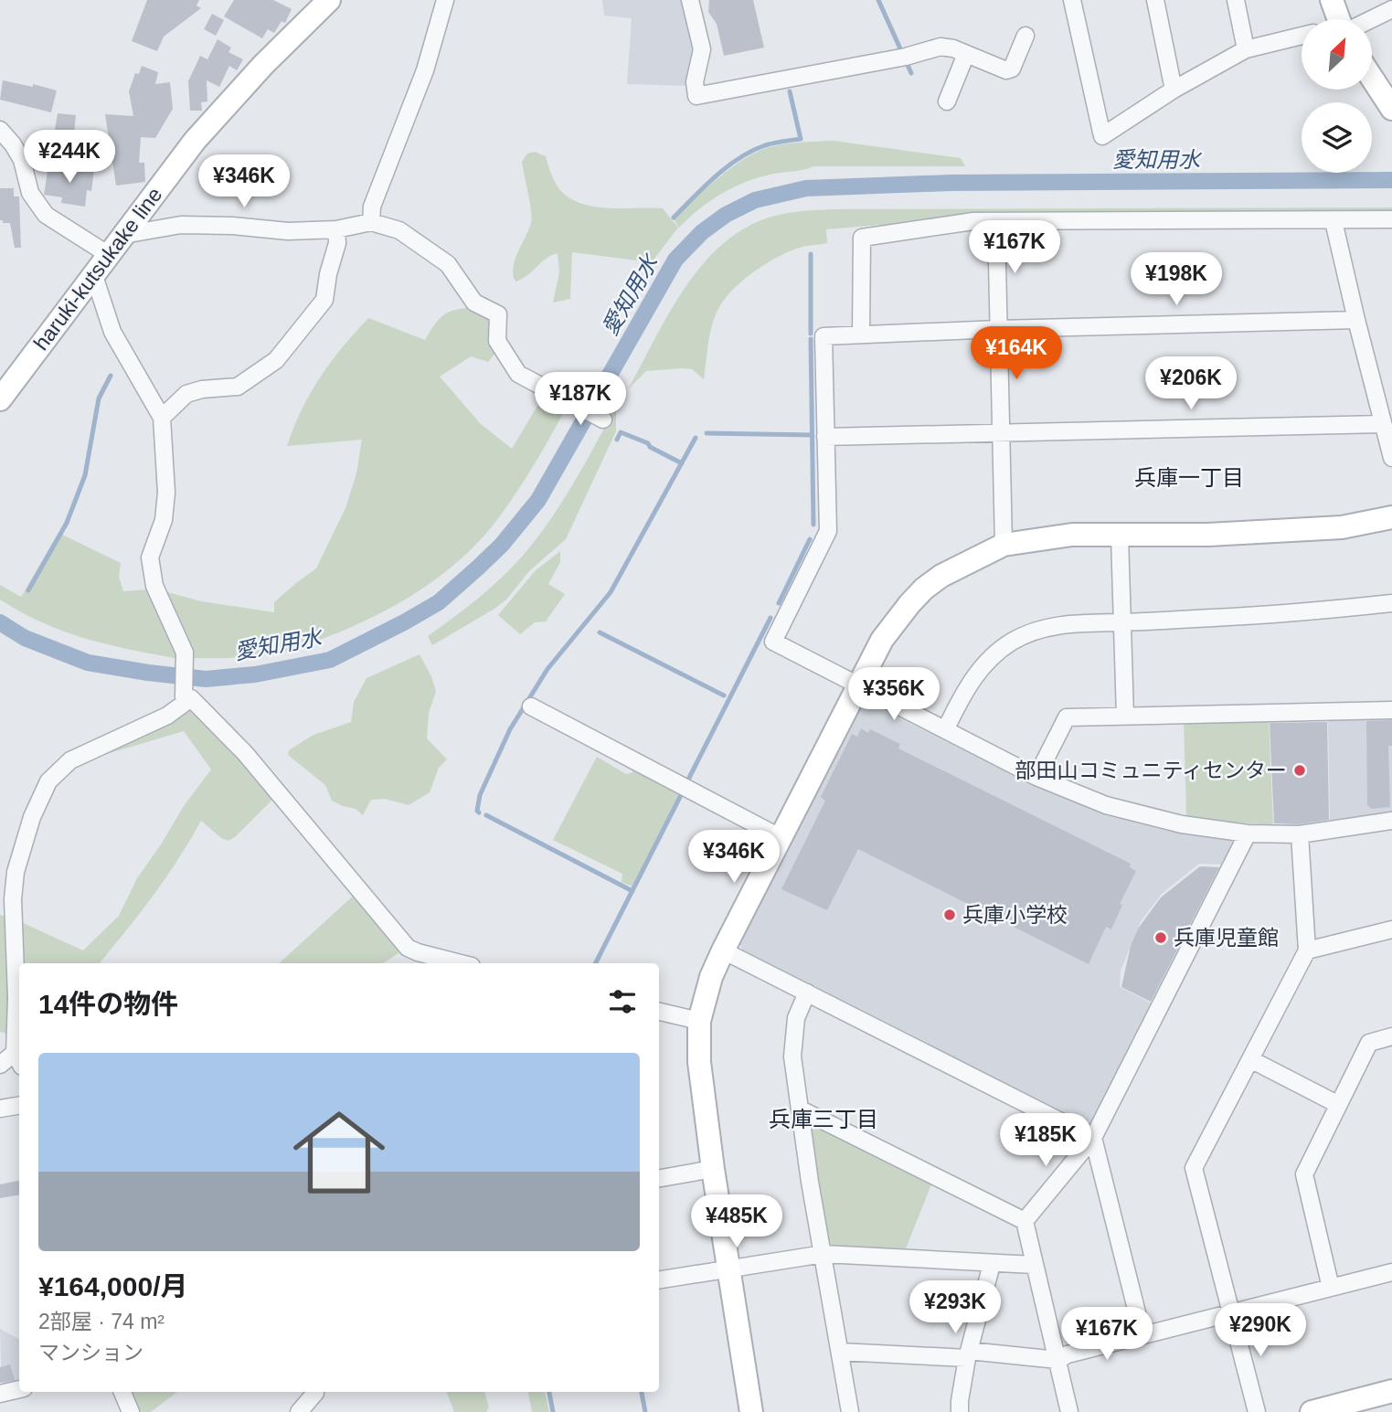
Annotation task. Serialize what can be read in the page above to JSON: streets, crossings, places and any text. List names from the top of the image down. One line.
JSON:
{"streets":{"street":["haruki-kutsukake line"]},"districts":["兵庫一丁目","兵庫三丁目"],"water":["愛知用水"],"places":["部田山コミュニティセンター","兵庫小学校","兵庫児童館"],"north":"top right","page":{"price":["¥244K","¥346K","¥167K","¥198K","¥164K","¥206K","¥187K","¥356K","¥346K","¥185K","¥485K","¥293K","¥290K","¥167K"],"heading":"14件の物件","list":[{"name":"¥164,000/月","note":"2部屋 · 74 m² · マンション"}]}}
